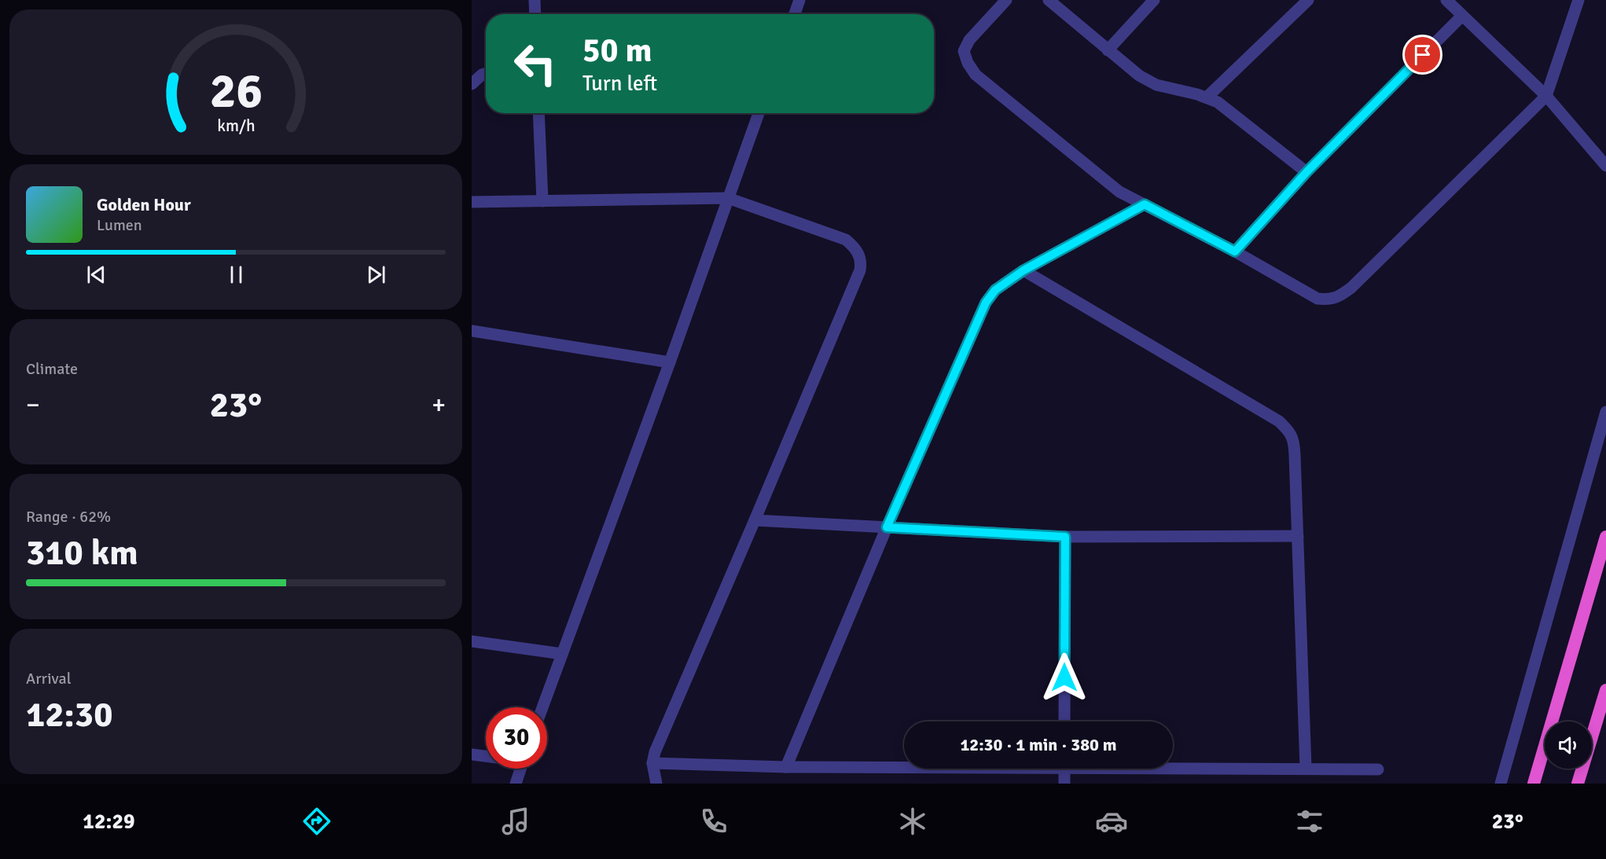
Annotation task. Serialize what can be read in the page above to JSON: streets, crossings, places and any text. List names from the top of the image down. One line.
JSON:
{"page":{"turn":["50 m","Turn left"],"song":["Golden Hour","Lumen"],"tile":["Climate",["Range · 62%","310 km"],["Arrival","12:30"]],"heat":["−","23°","+"],"limit":"30","trip":"12:30 · 1 min · 380 m","tabs":["12:29","23°"],"gauge":["26","km/h"]}}
